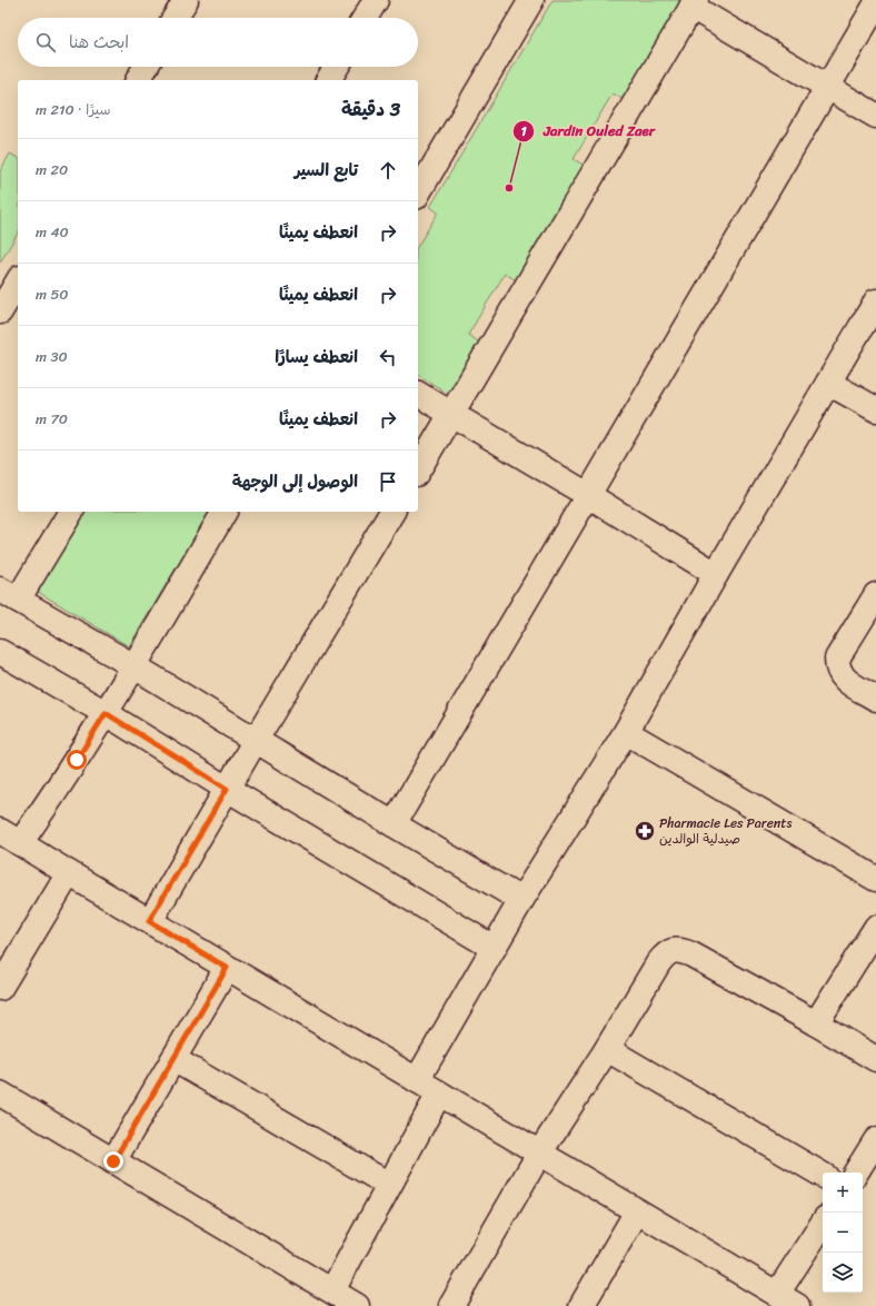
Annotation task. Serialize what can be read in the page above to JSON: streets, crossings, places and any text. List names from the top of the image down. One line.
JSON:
{"places":{"other":["Jardin Ouled Zaer"],"pharmacy":["Pharmacie Les Parents صيدلية الوالدين"]},"page":{"search":"ابحث هنا","heading":["3 دقيقة","سيرًا · 210 m"],"list":[["تابع السير","20 m"],["انعطف يمينًا","40 m"],["انعطف يمينًا","50 m"],["انعطف يسارًا","30 m"],["انعطف يمينًا","70 m"],"الوصول إلى الوجهة"],"map_buttons":["+","−"]}}
